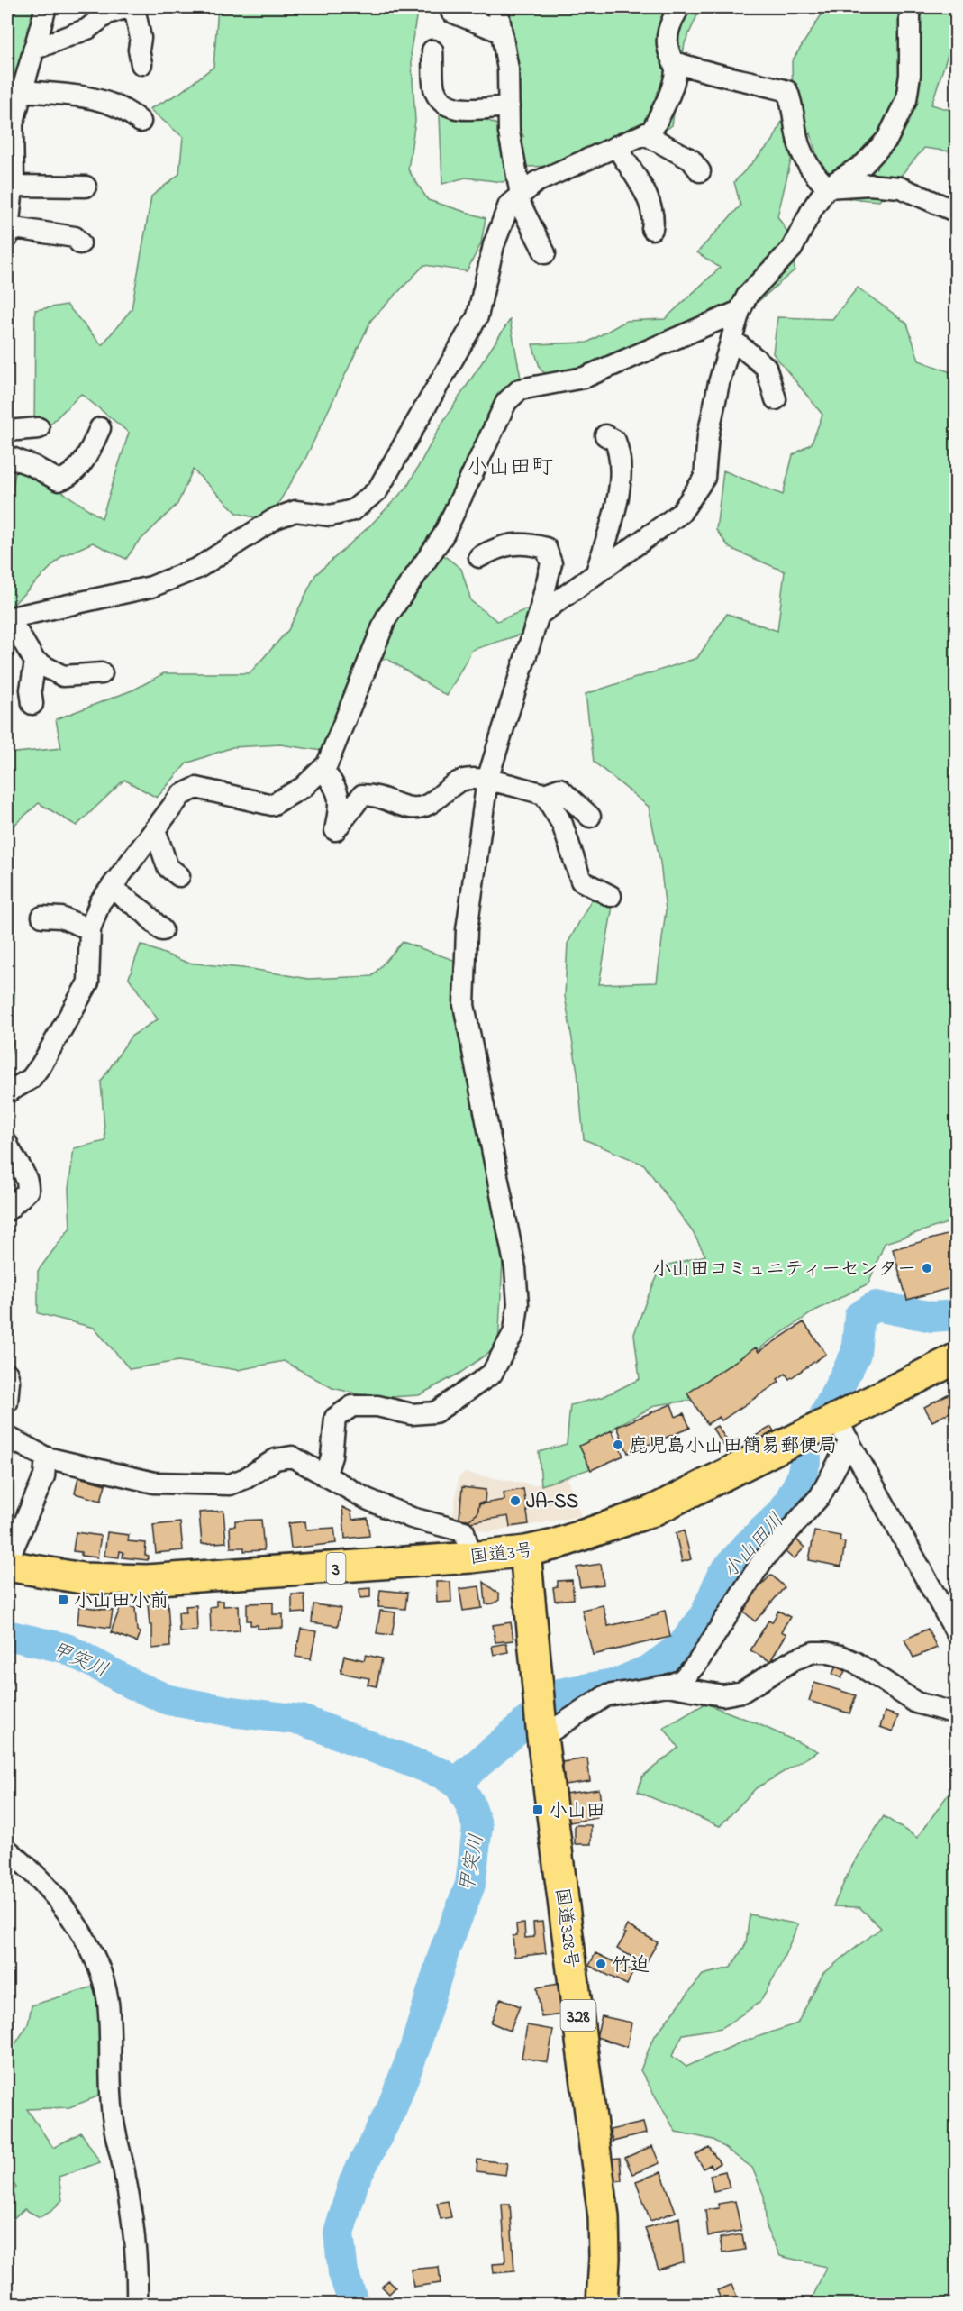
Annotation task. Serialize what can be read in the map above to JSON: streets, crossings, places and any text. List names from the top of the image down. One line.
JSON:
{"streets":{"highway":["国道3号","3","国道328号","328"]},"crossings":[["国道3号","国道328号"]],"districts":["小山田町"],"water":["小山田川","甲突川"],"places":{"other":["小山田コミュニティーセンター","鹿児島小山田簡易郵便局","JA-SS","竹迫"],"transit":["小山田小前","小山田"]}}
